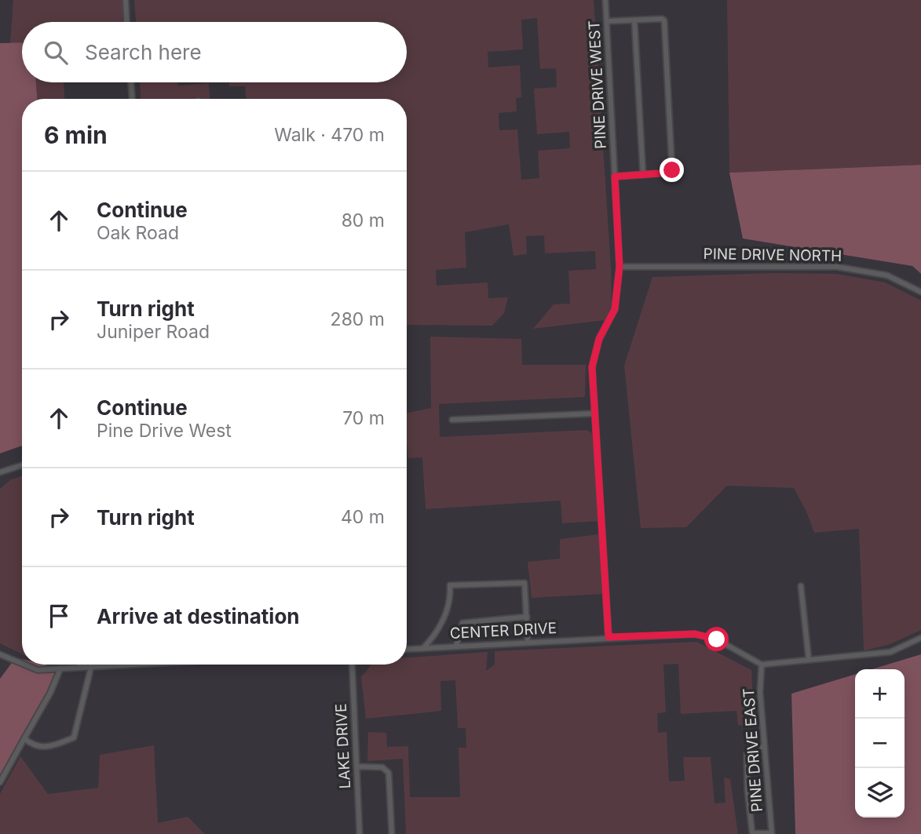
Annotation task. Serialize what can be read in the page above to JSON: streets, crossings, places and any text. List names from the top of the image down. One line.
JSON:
{"streets":{"lane":["PINE DRIVE WEST","PINE DRIVE NORTH","CENTER DRIVE","LAKE DRIVE","PINE DRIVE EAST"]},"crossings":[["PINE DRIVE WEST","PINE DRIVE NORTH"],["PINE DRIVE WEST","CENTER DRIVE"],["CENTER DRIVE","PINE DRIVE EAST"]],"page":{"search":"Search here","heading":["6 min","Walk · 470 m"],"list":[["Continue","Oak Road","80 m"],["Turn right","Juniper Road","280 m"],["Continue","Pine Drive West","70 m"],["Turn right","40 m"],"Arrive at destination"],"map_buttons":["+","−"]}}
